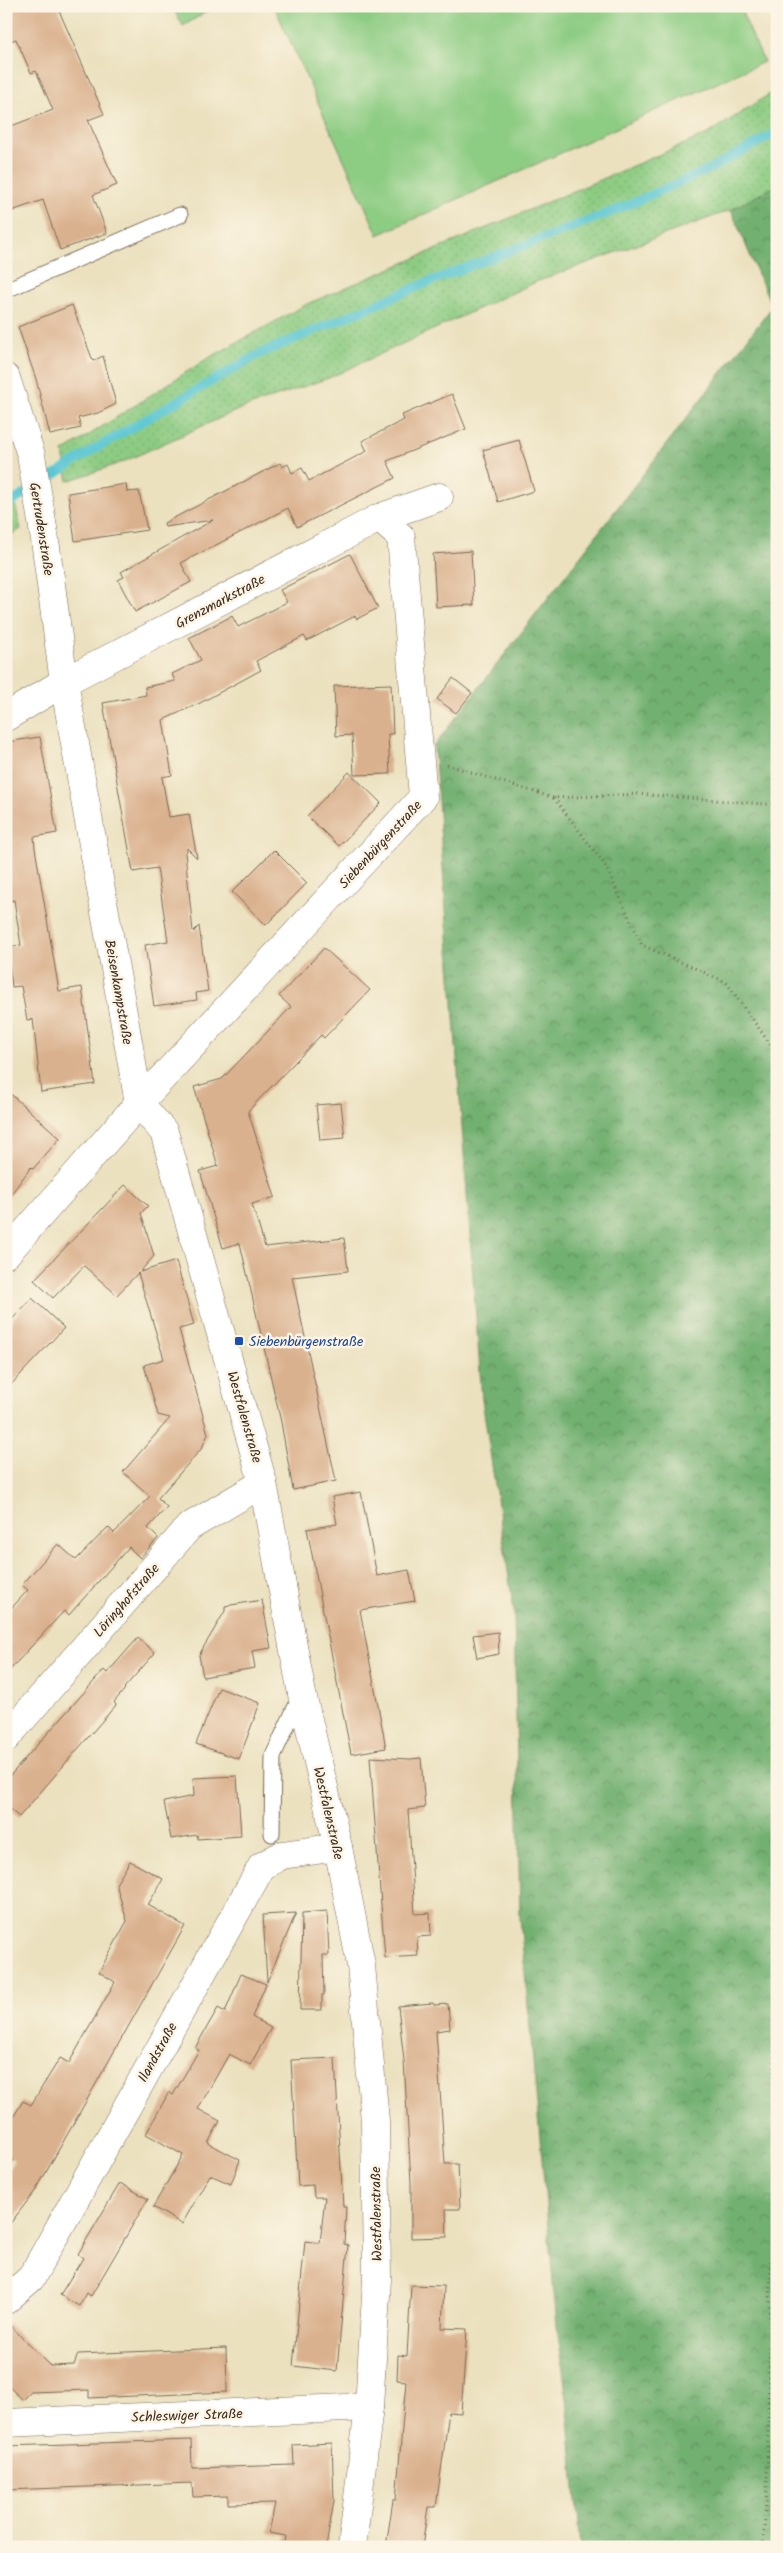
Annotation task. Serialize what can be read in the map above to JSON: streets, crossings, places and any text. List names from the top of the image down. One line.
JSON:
{"streets":{"street":["Gertrudenstraße","Grenzmarkstraße","Siebenbürgenstraße","Beisenkampstraße","Westfalenstraße","Löringhofstraße","Ilandstraße","Schleswiger Straße"]},"crossings":[["Gertrudenstraße","Grenzmarkstraße"],["Gertrudenstraße","Beisenkampstraße"],["Grenzmarkstraße","Siebenbürgenstraße"],["Grenzmarkstraße","Beisenkampstraße"],["Siebenbürgenstraße","Beisenkampstraße"],["Siebenbürgenstraße","Westfalenstraße"],["Beisenkampstraße","Westfalenstraße"],["Westfalenstraße","Löringhofstraße"],["Westfalenstraße","Ilandstraße"],["Westfalenstraße","Schleswiger Straße"]],"places":{"transit":["Siebenbürgenstraße"]}}
